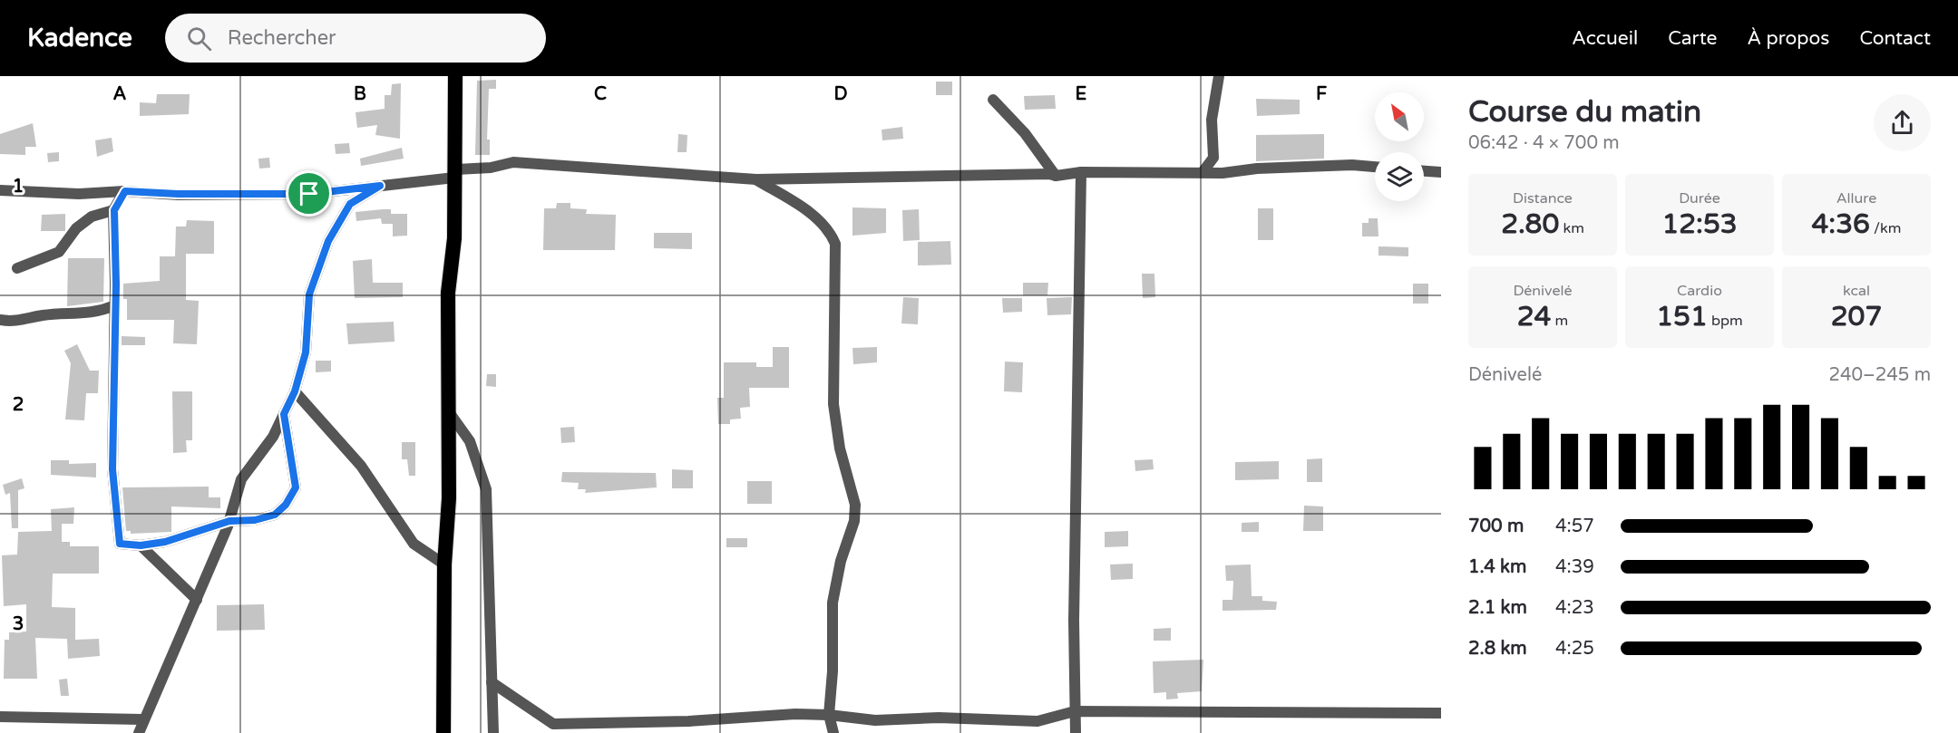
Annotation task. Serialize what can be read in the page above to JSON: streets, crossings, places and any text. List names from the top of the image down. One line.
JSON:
{"north":"top left","page":{"header":"Kadence","search":"Rechercher","nav":["Accueil","Carte","À propos","Contact"],"heading":["Course du matin","06:42 · 4 × 700 m"],"stats":[["Distance","2.80 km"],["Durée","12:53"],["Allure","4:36 /km"],["Dénivelé","24 m"],["Cardio","151 bpm"],["kcal","207"]],"chart":["Dénivelé","240–245 m"],"list":[{"name":"700 m","note":"4:57"},{"name":"1.4 km","note":"4:39"},{"name":"2.1 km","note":"4:23"},{"name":"2.8 km","note":"4:25"}]},"grid":{"columns":["A","B","C","D","E","F"],"rows":["1","2","3"]}}
